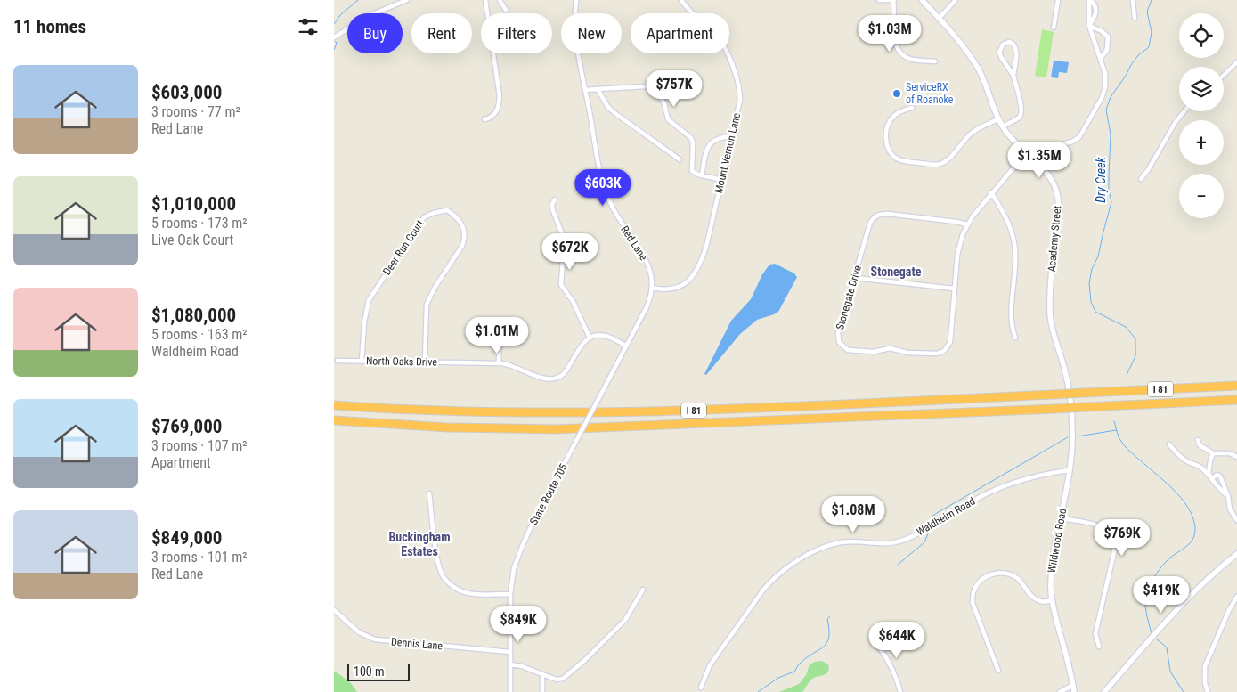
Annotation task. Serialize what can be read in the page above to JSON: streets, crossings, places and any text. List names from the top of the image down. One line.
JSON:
{"streets":{"highway":["I 81"],"street":["Mount Vernon Lane","Academy Street","Red Lane","Deer Run Court","Stonegate Drive","North Oaks Drive","State Route 705","Waldheim Road","Wildwood Road","Dennis Lane"]},"crossings":[["Mount Vernon Lane","Red Lane"],["Academy Street","Stonegate Drive"],["Academy Street","Wildwood Road"],["Red Lane","State Route 705"],["Deer Run Court","North Oaks Drive"],["Waldheim Road","Wildwood Road"]],"districts":["Stonegate","Buckingham Estates"],"water":["Dry Creek"],"places":["ServiceRX of Roanoke"],"scale_bar":"100 m","page":{"heading":"11 homes","map_buttons":["+","−"],"chip":["Buy","Rent","Filters","New","Apartment"],"price":["$1.03M","$757K","$1.35M","$603K","$672K","$1.01M","$1.08M","$769K","$419K","$849K","$644K"],"list":[{"name":"$603,000","note":"3 rooms · 77 m² · Red Lane"},{"name":"$1,010,000","note":"5 rooms · 173 m² · Live Oak Court"},{"name":"$1,080,000","note":"5 rooms · 163 m² · Waldheim Road"},{"name":"$769,000","note":"3 rooms · 107 m² · Apartment"},{"name":"$849,000","note":"3 rooms · 101 m² · Red Lane"}],"scale":"100 m"}}
